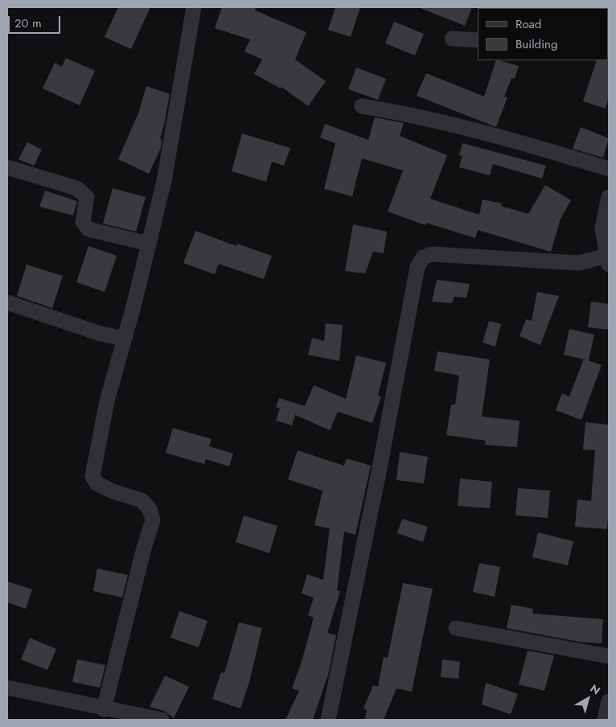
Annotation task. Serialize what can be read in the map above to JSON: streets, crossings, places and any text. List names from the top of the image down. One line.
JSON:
{"legend":["Road","Building"],"scale_bar":"20 m","north":"top right"}
